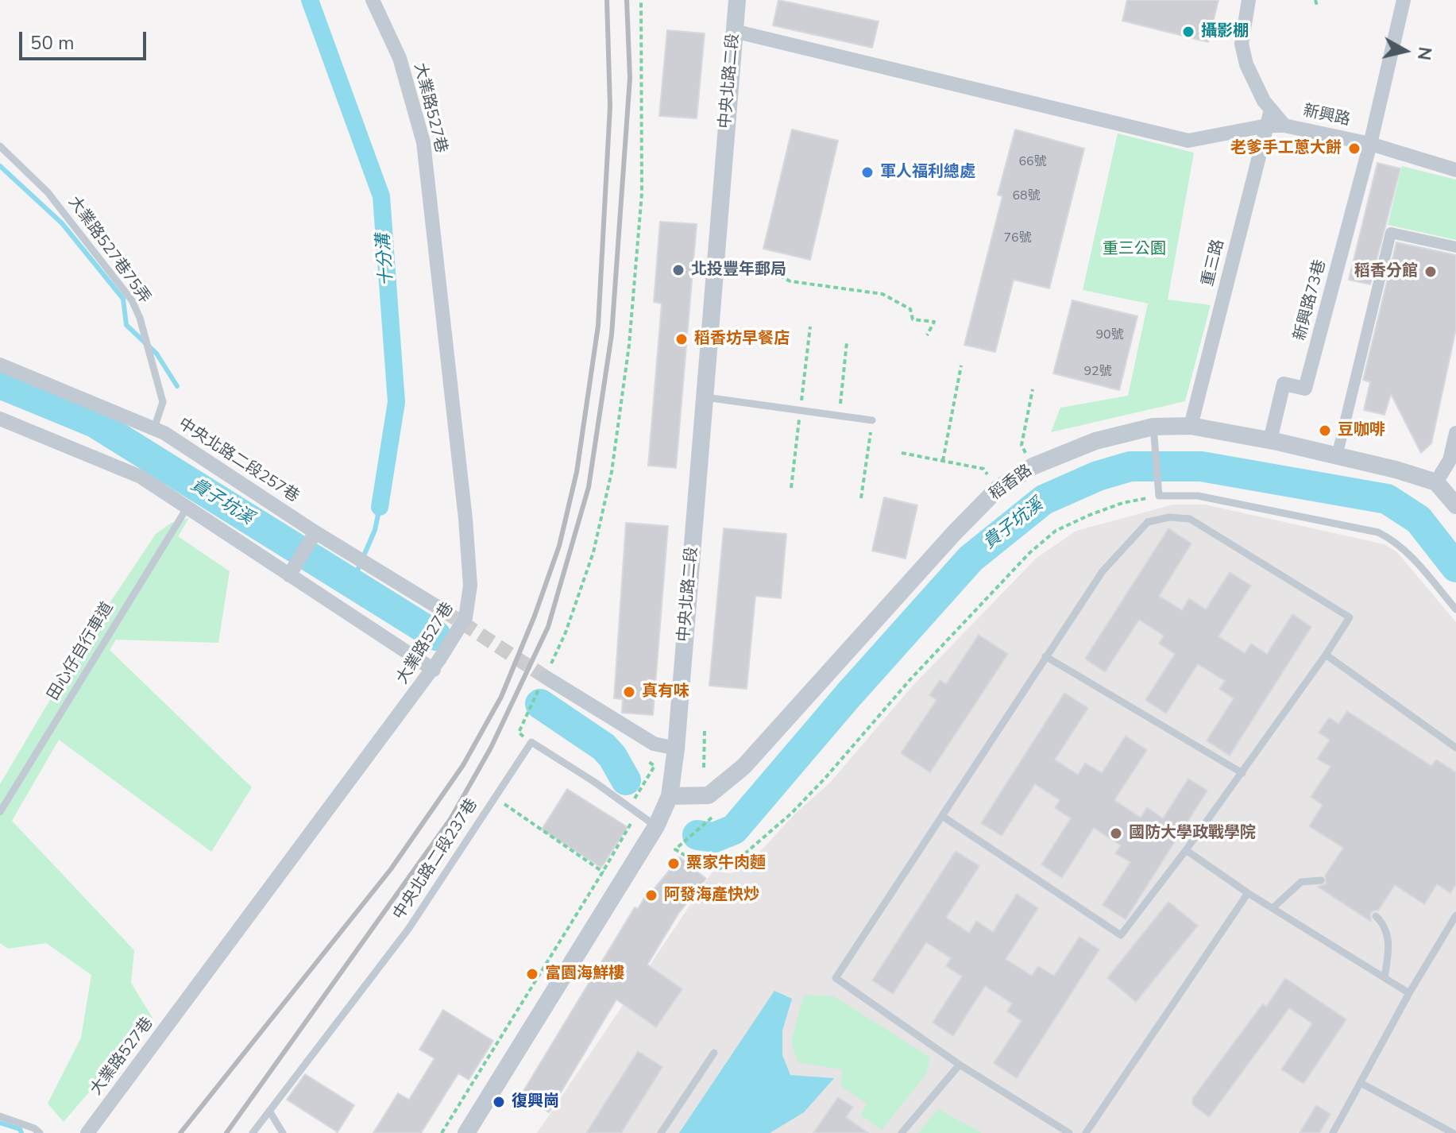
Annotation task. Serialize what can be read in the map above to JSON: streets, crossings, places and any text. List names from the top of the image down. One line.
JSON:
{"streets":{"street":["中央北路二段","大業路527巷","新興路","重三路","新興路73巷","中央北路二段257巷","稻香路"],"lane":["大業路527巷75弄","田心仔自行車道","中央北路二段237巷"]},"crossings":[["中央北路二段","稻香路"],["新興路","重三路"],["新興路","新興路73巷"],["大業路527巷75弄","中央北路二段257巷"],["重三路","稻香路"],["新興路73巷","稻香路"]],"water":["十分溝","貴子坑溪"],"parks":["重三公園"],"places":["攝影棚","老爹手工蔥大餅","軍人福利總處","北投豐年郵局","稻香分館","稻香坊早餐店","豆咖啡","真有味","國防大學政戰學院","粟家牛肉麵","阿發海產快炒","富園海鮮樓","復興崗"],"house_numbers":["66號","68號","76號","90號","92號"],"scale_bar":"50 m","north":"right"}
